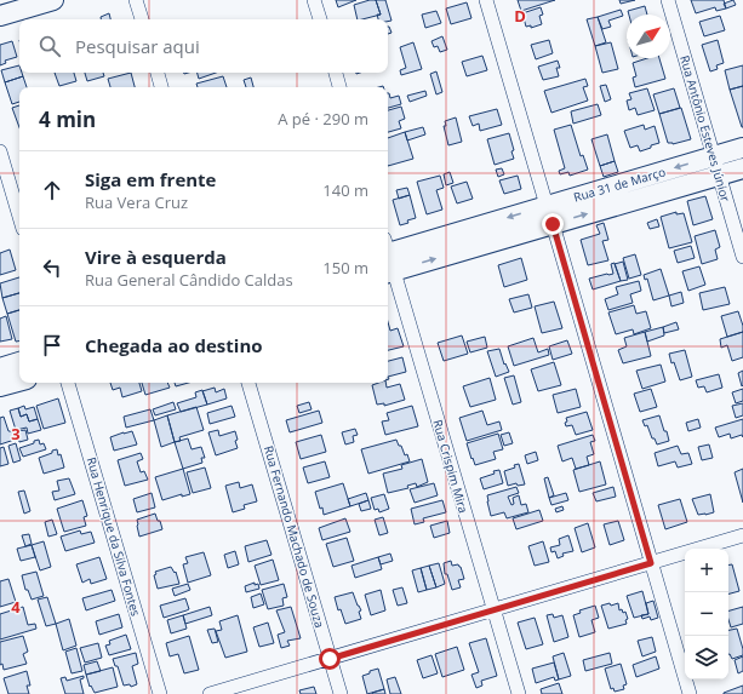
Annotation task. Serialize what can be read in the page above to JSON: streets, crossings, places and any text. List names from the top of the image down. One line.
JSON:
{"streets":{"main road":["Rua 31 de Março"],"street":["Rua Antônio Esteves Júnior","Rua Crispim Mira","Rua Henrique da Silva Fontes","Rua Fernando Machado de Souza"]},"crossings":[["Rua Antônio Esteves Júnior","Rua 31 de Março"]],"north":"top right","page":{"search":"Pesquisar aqui","heading":["4 min","A pé · 290 m"],"list":[["Siga em frente","Rua Vera Cruz","140 m"],["Vire à esquerda","Rua General Cândido Caldas","150 m"],"Chegada ao destino"],"map_buttons":["+","−"]},"grid":{"columns":["D"],"rows":["3","4"]}}
